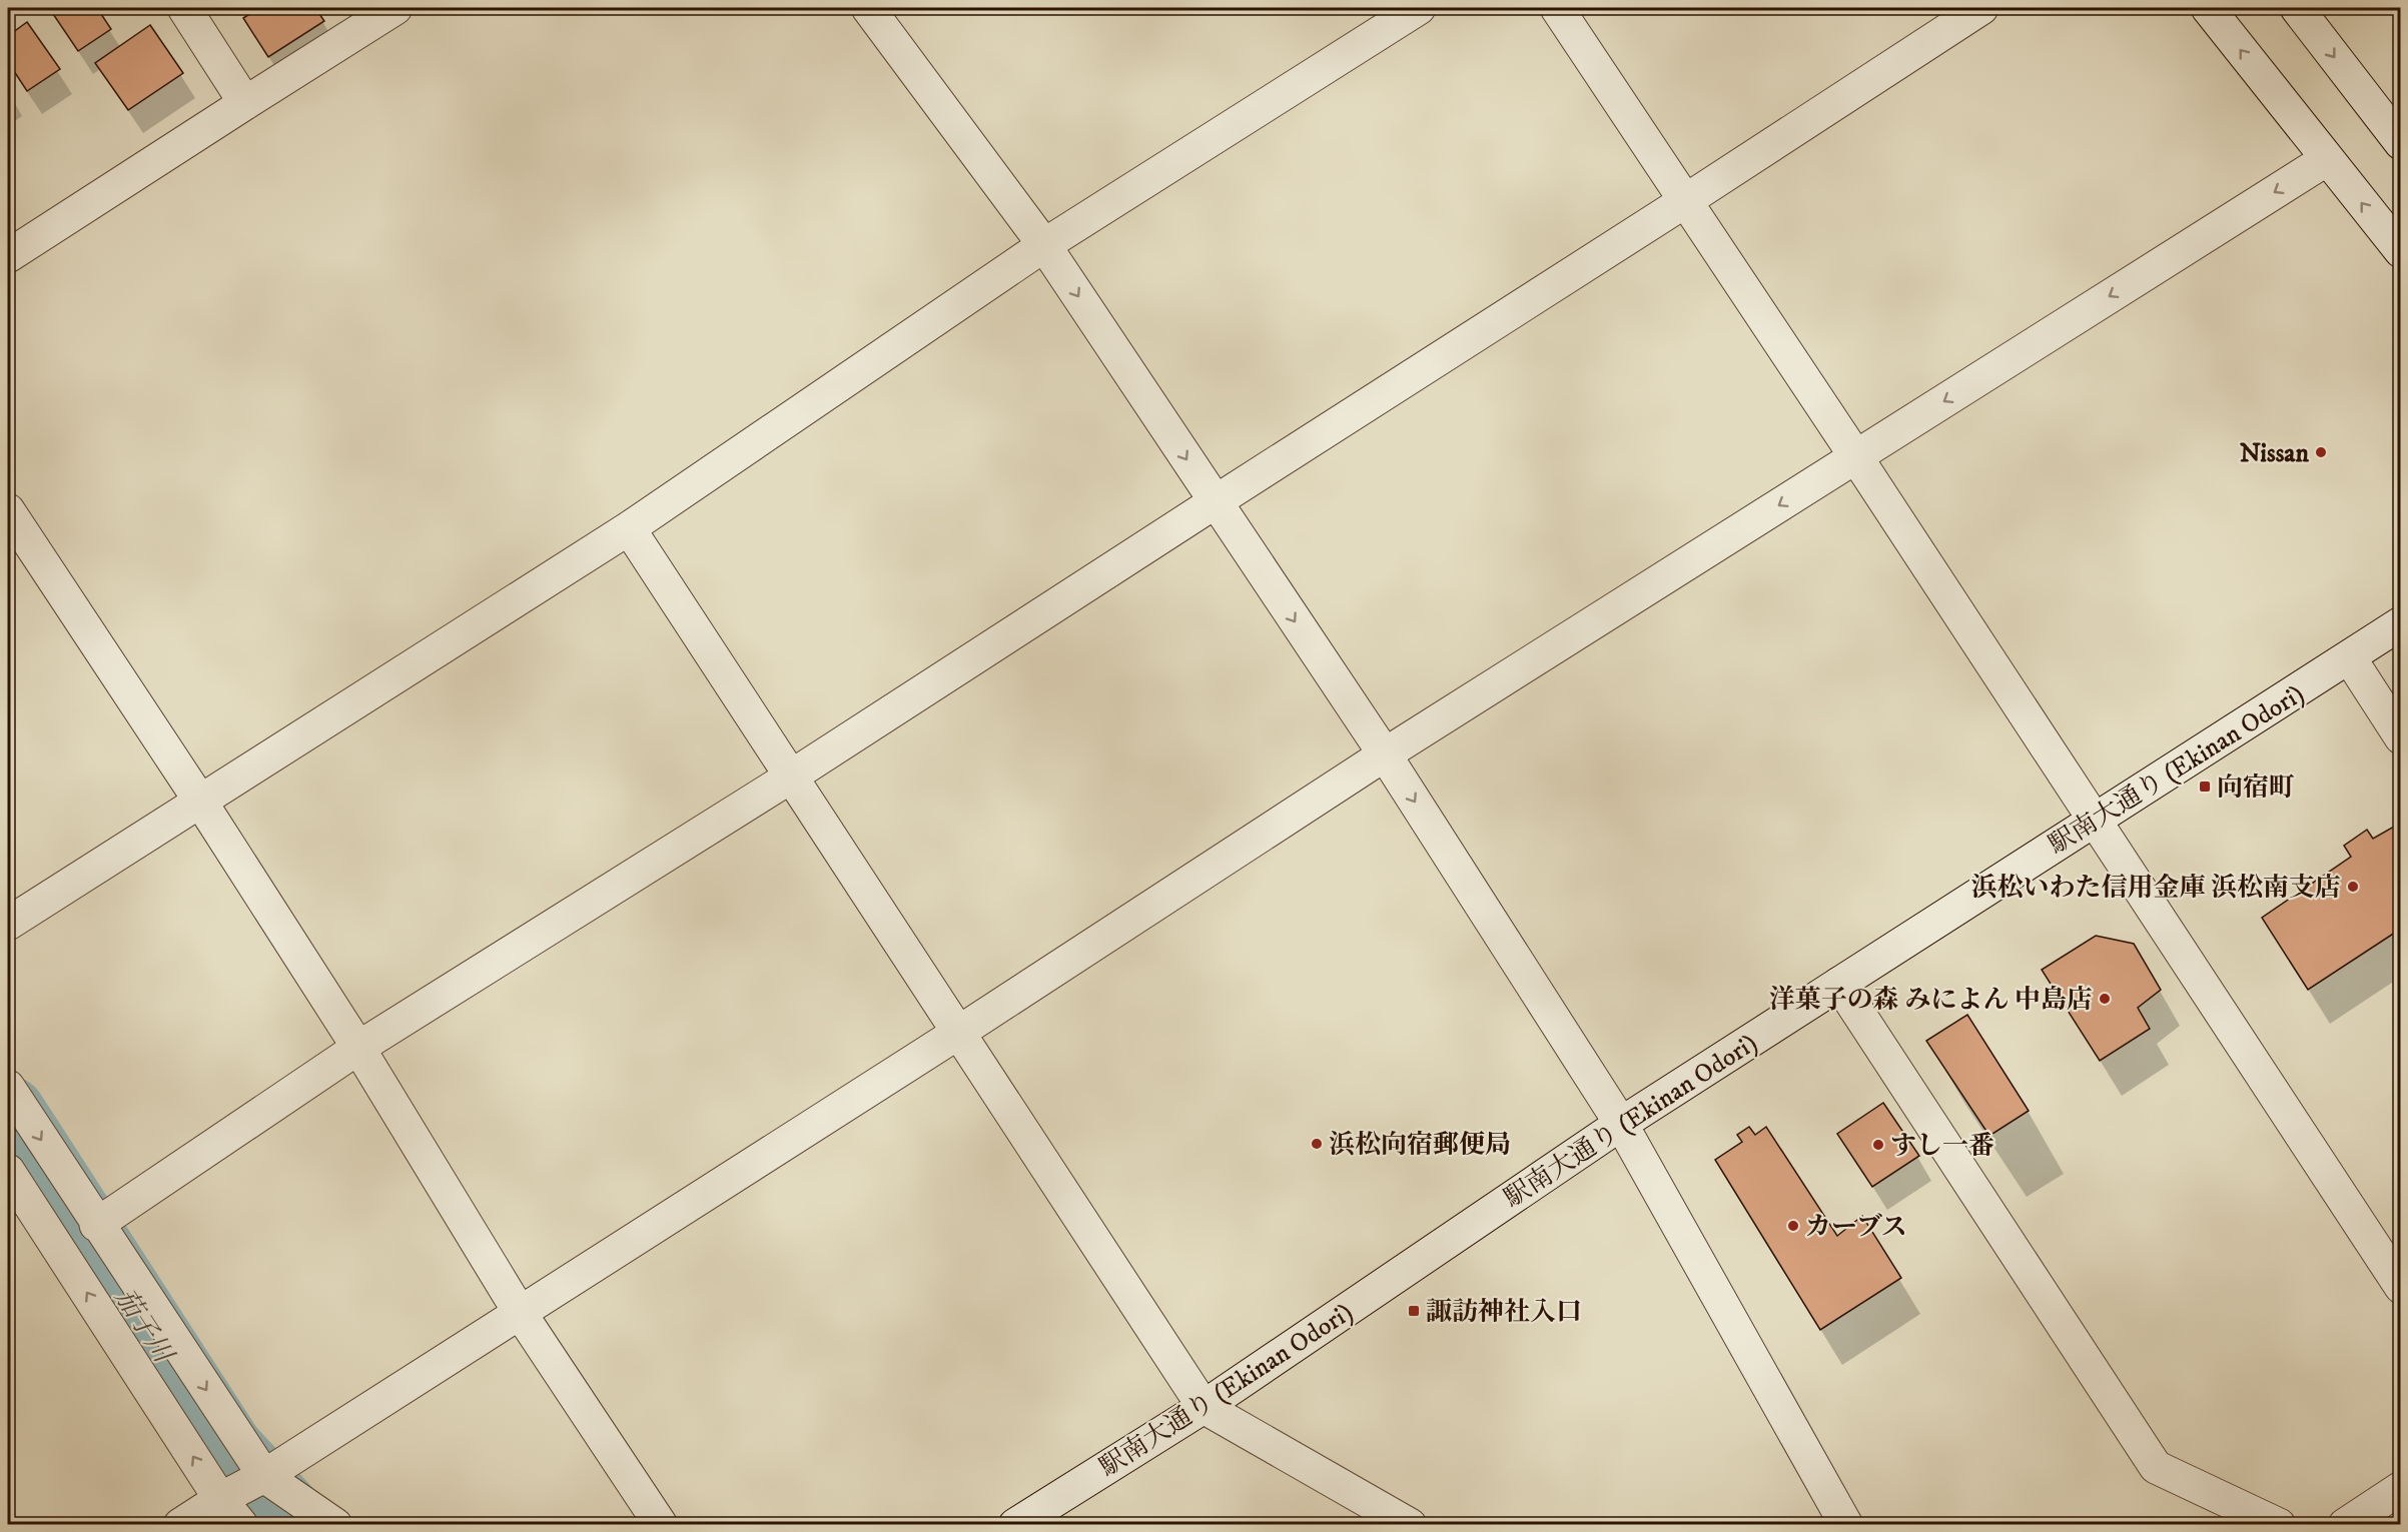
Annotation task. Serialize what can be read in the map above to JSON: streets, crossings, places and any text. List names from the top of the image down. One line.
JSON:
{"streets":{"street":["駅南大通り (Ekinan Odori)"]},"water":["茄子川"],"places":{"other":["Nissan","浜松いわた信用金庫 浜松南支店","洋菓子の森 みによん 中島店","浜松向宿郵便局","すし一番","カーブス"],"transit":["向宿町","諏訪神社入口"]}}
